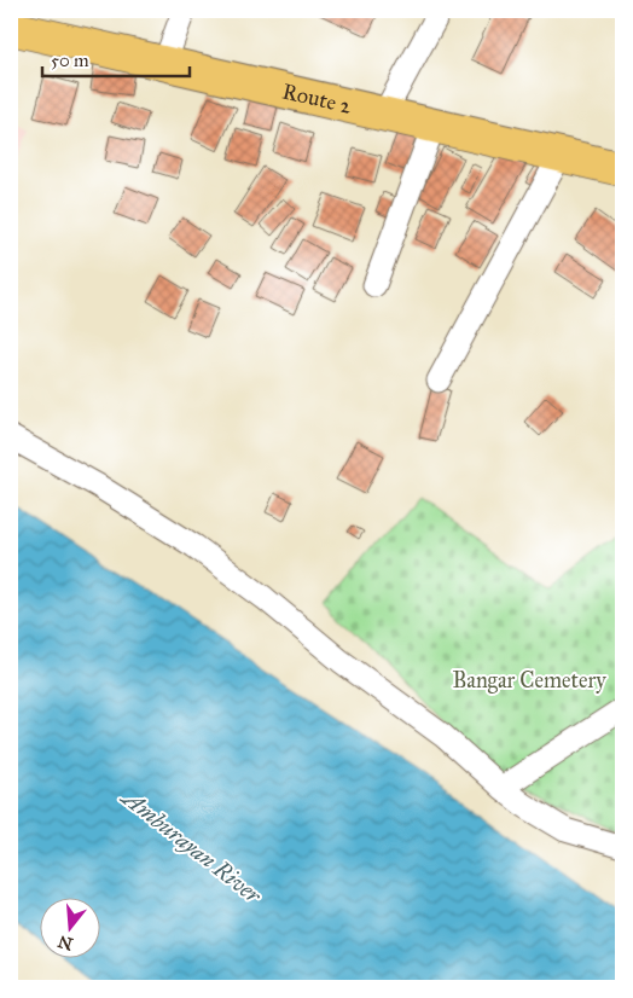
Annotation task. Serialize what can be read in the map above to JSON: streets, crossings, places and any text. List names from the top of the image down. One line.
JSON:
{"streets":{"highway":["Route 2"]},"water":["Amburayan River"],"parks":["Bangar Cemetery"],"scale_bar":"50 m","north":"bottom"}
